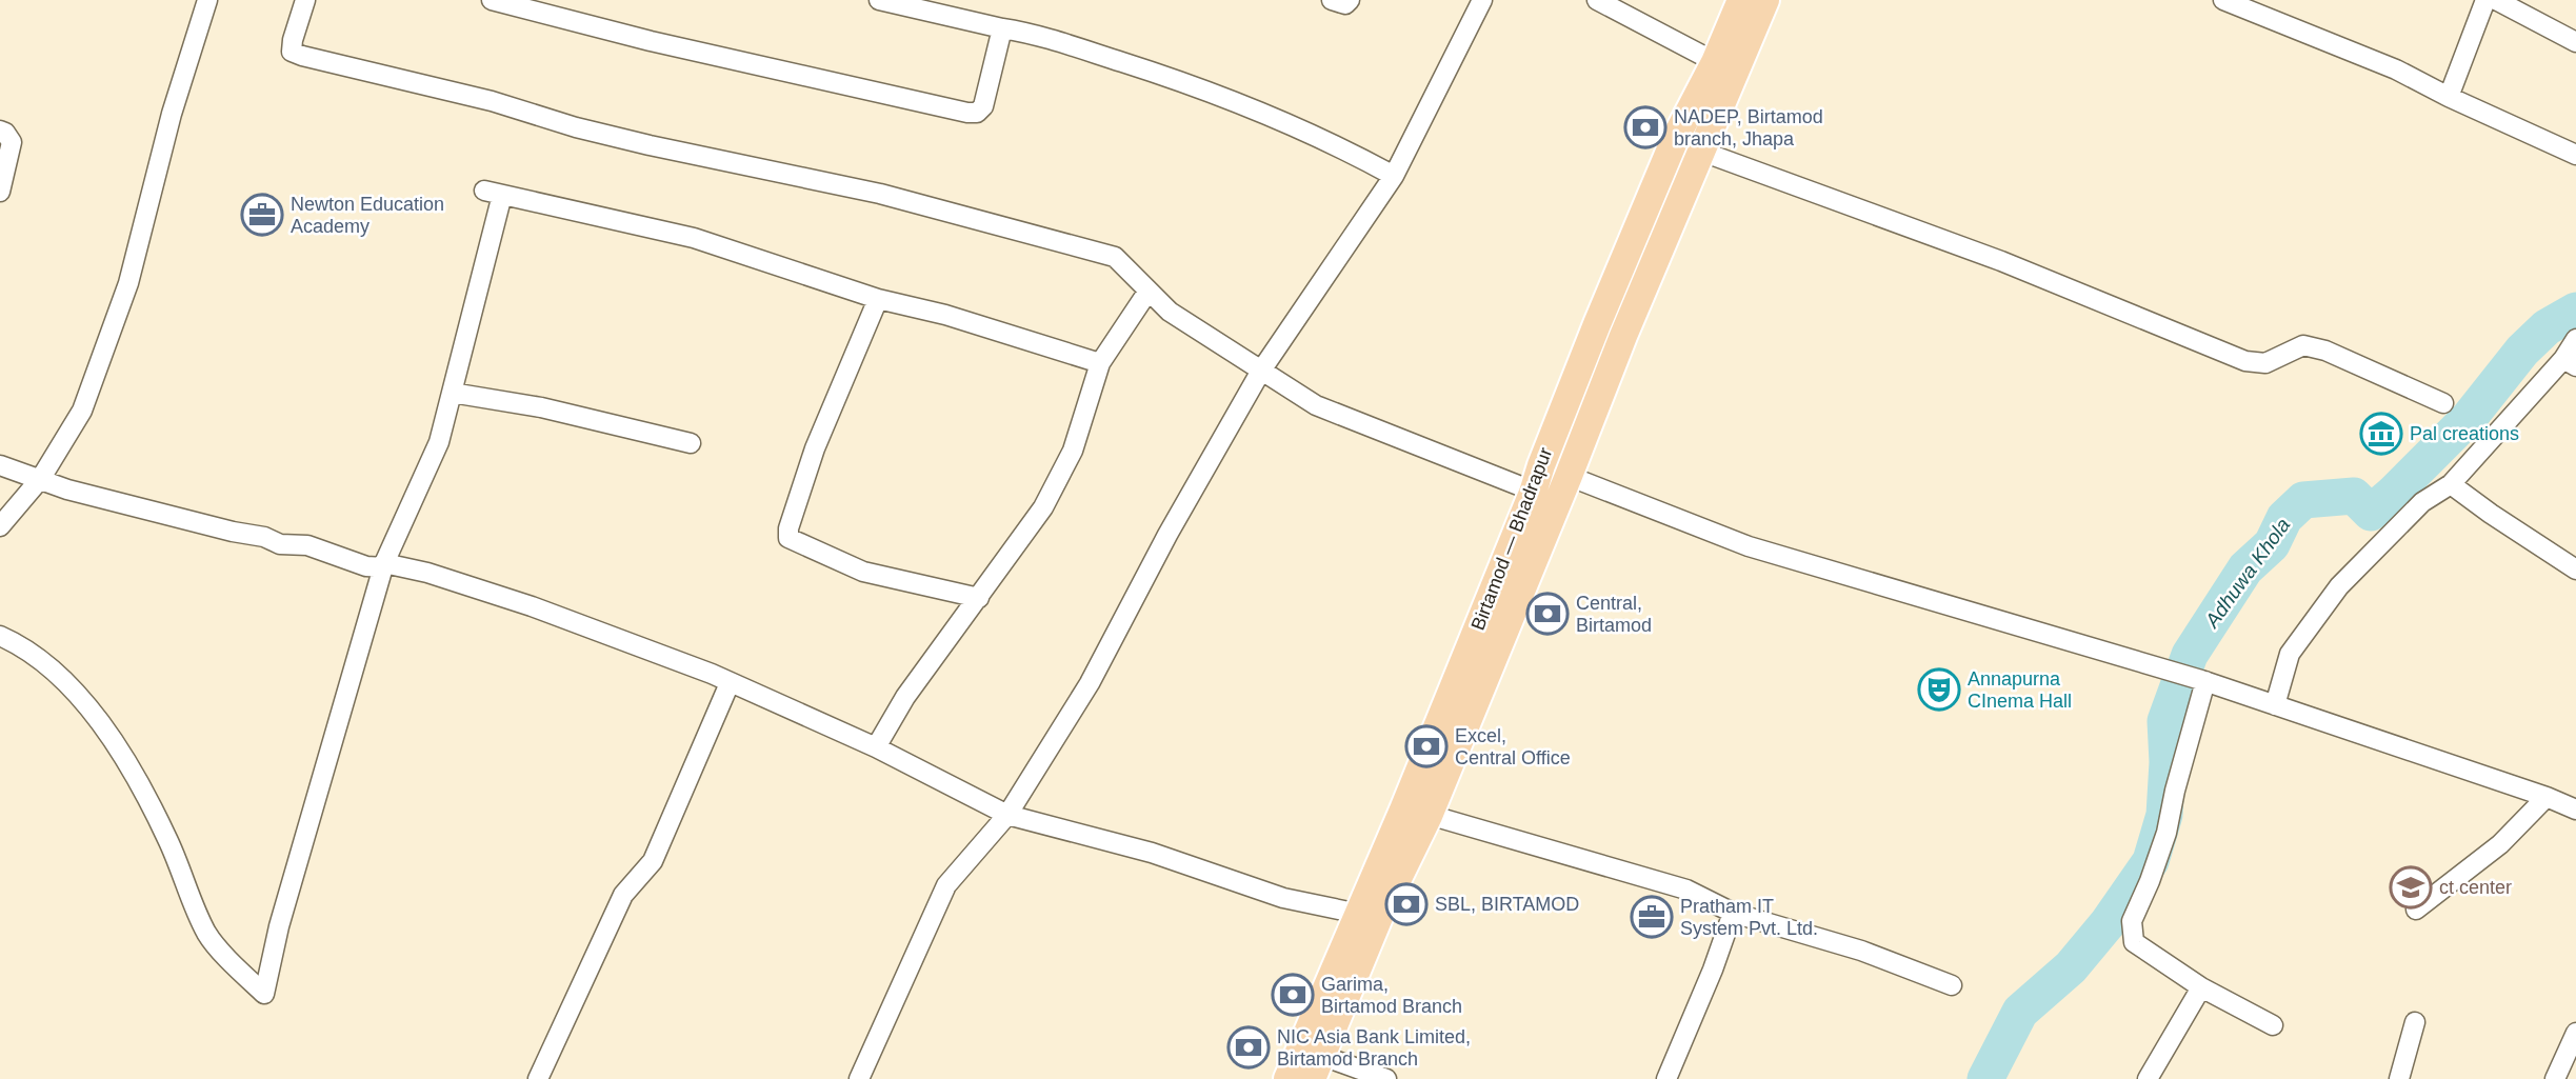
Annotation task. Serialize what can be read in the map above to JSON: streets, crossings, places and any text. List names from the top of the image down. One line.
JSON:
{"streets":{"main road":["Birtamod — Bhadrapur"]},"water":["Adhuwa Khola"],"places":{"bank":["NADEP, Birtamod branch, Jhapa","Central, Birtamod","Excel, Central Office","SBL, BIRTAMOD","Garima, Birtamod Branch","NIC Asia Bank Limited, Birtamod Branch"],"office":["Newton Education Academy","Pratham IT System Pvt. Ltd."],"museum":["Pal creations"],"theatre":["Annapurna CInema Hall"],"school or university":["ct center"]}}
